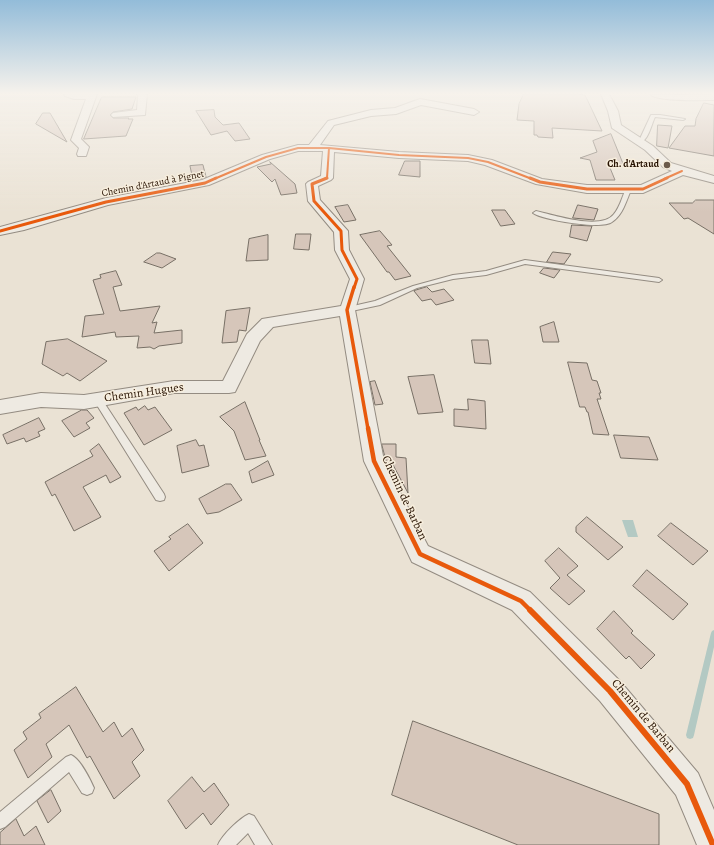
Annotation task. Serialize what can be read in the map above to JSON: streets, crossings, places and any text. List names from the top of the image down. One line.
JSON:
{"streets":{"street":["Chemin d'Artaud à Pignet","Chemin Hugues","Chemin de Barban"]},"crossings":[["Chemin d'Artaud à Pignet","Chemin de Barban"],["Chemin Hugues","Chemin de Barban"]],"places":["Ch. d'Artaud"]}
